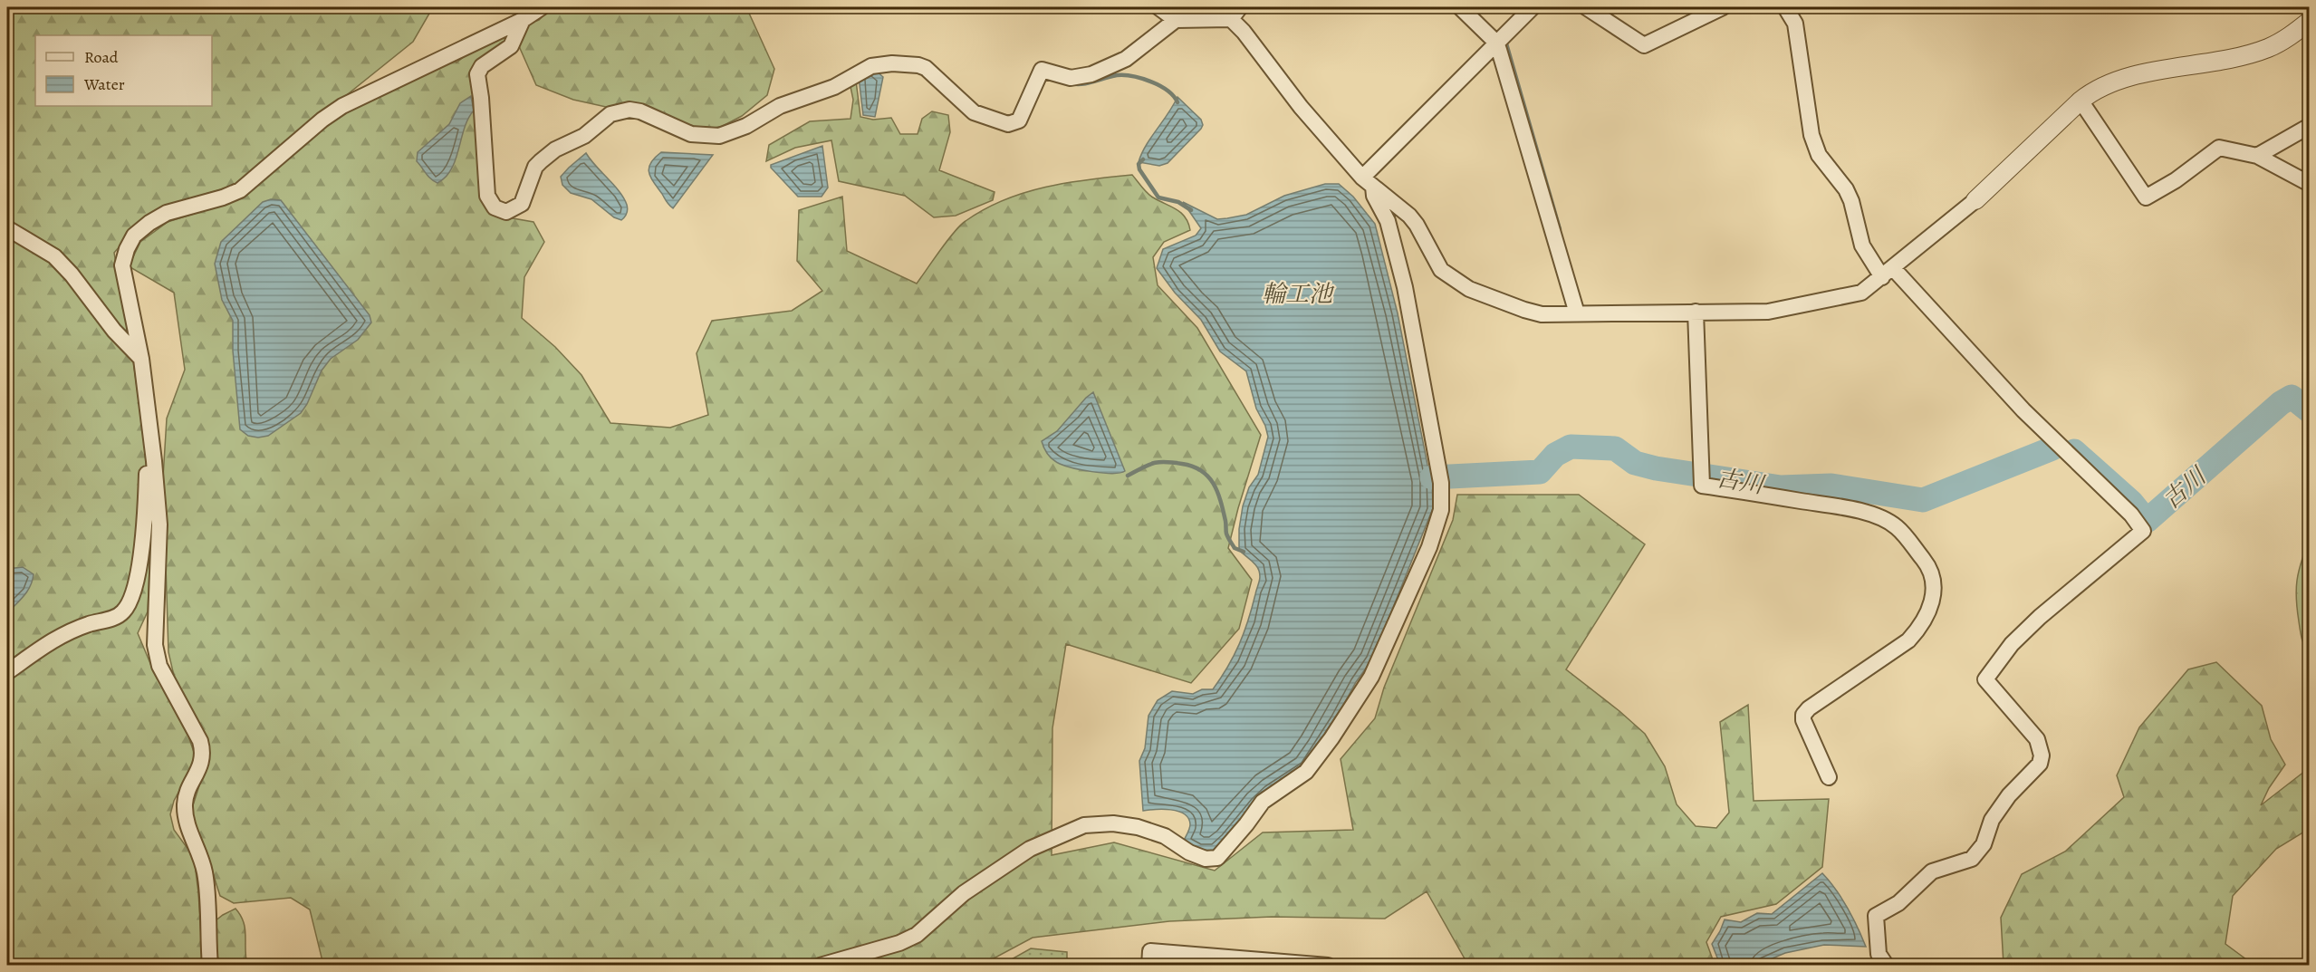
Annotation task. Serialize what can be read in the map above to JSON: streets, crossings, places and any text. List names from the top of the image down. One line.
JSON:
{"water":["輪工池","古川"],"legend":["Road","Water"]}
